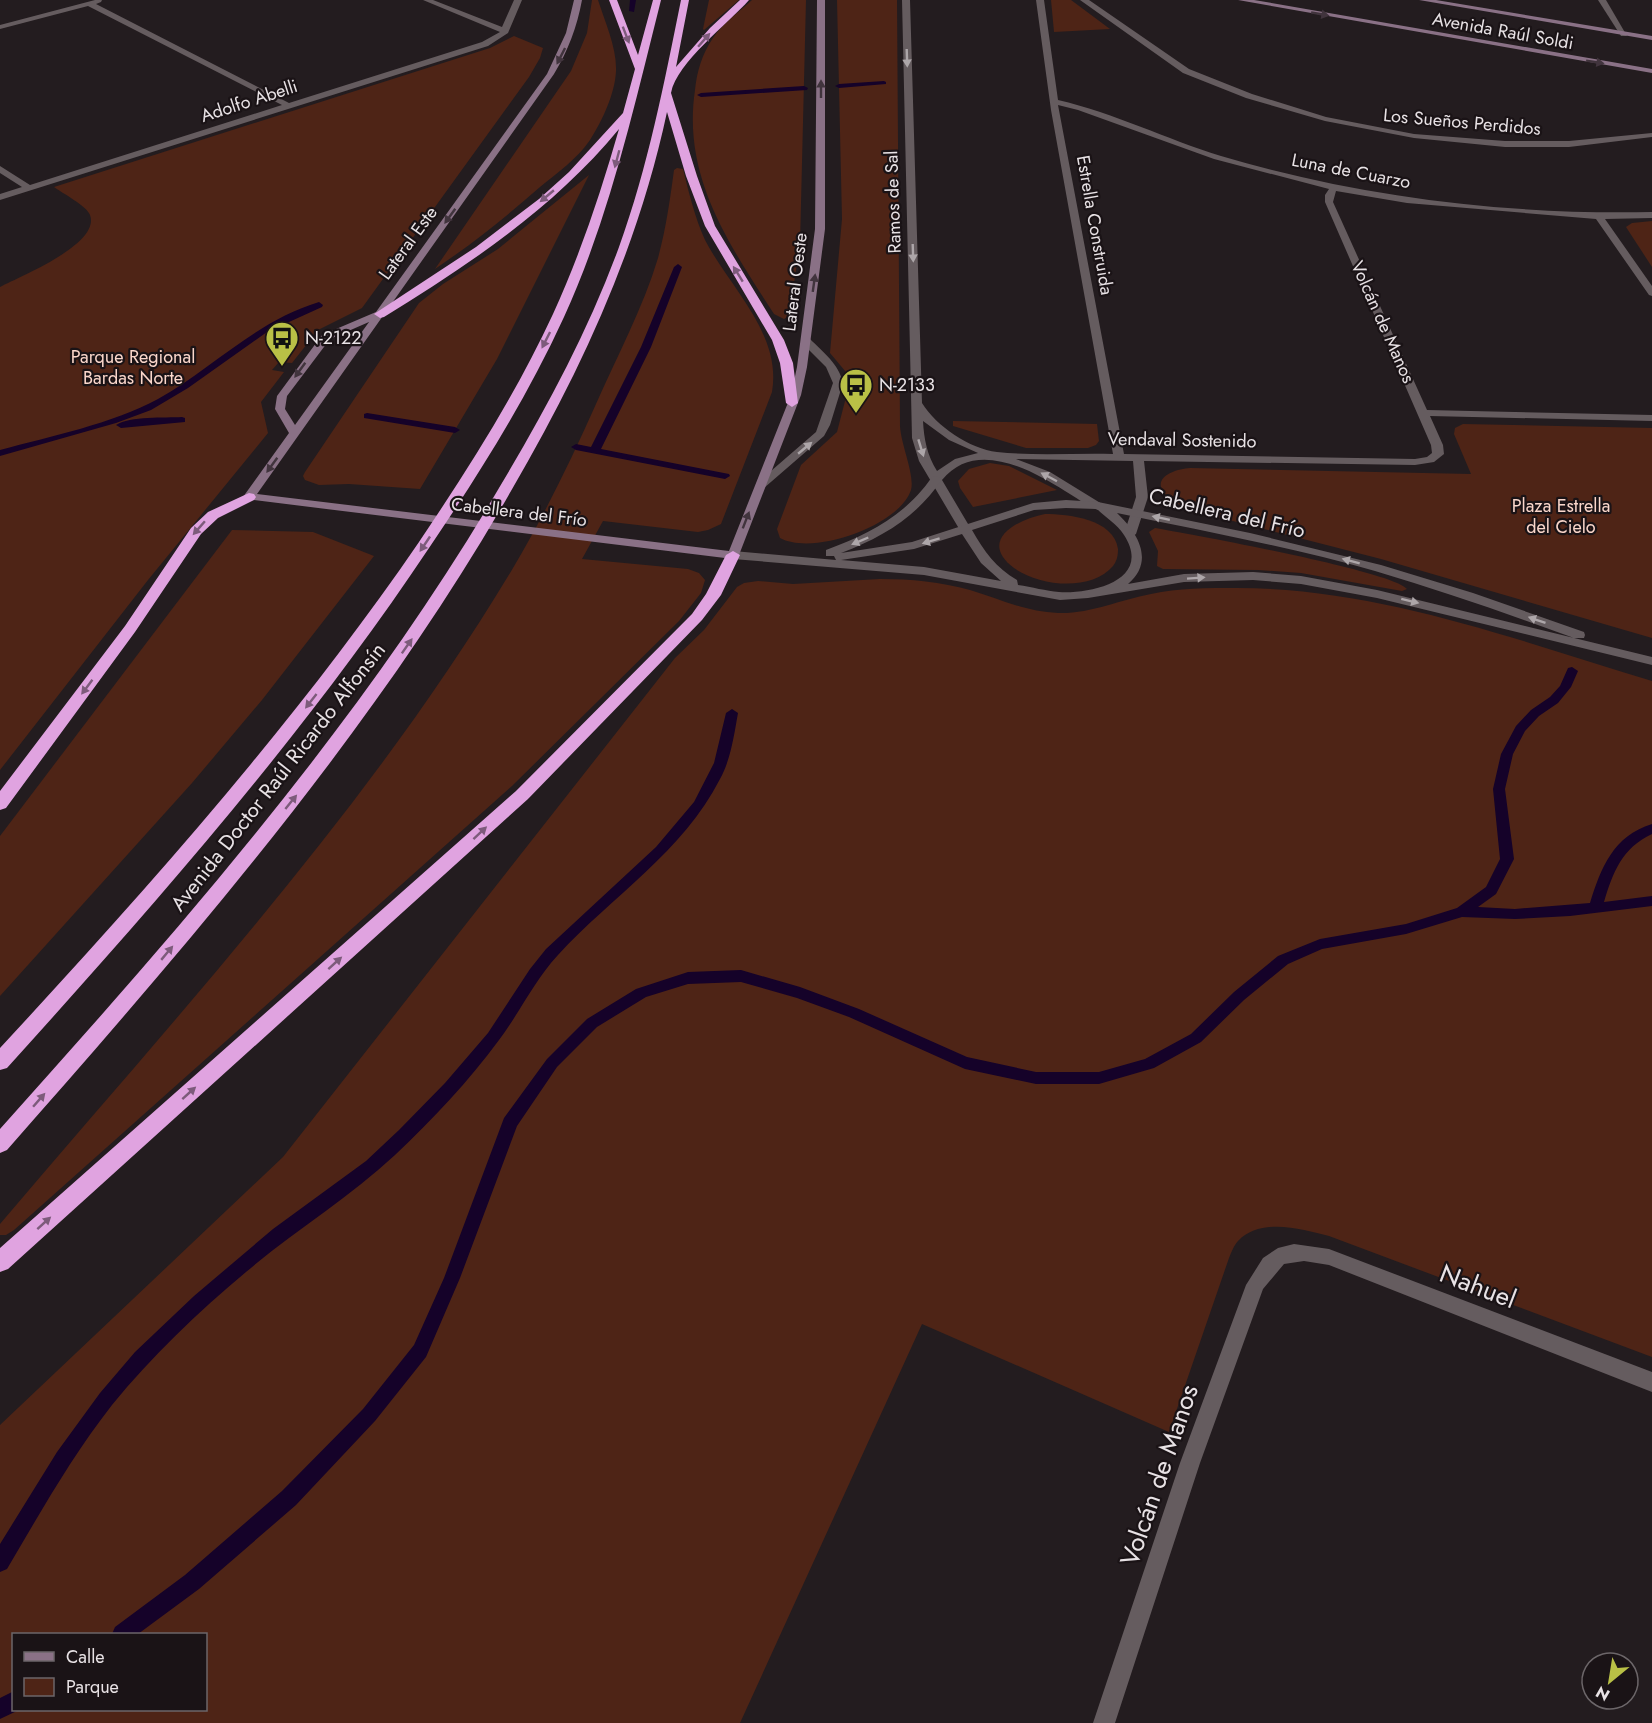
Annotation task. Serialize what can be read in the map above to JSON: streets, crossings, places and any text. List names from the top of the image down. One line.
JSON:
{"streets":{"highway":["Avenida Doctor Raúl Ricardo Alfonsín"],"main road":["Avenida Raúl Soldi","Lateral Este","Lateral Oeste","Cabellera del Frío"],"street":["Adolfo Abelli","Los Sueños Perdidos","Luna de Cuarzo","Ramos de Sal","Estrella Construida","Volcán de Manos","Vendaval Sostenido","Nahuel"]},"crossings":[["Luna de Cuarzo","Estrella Construida"],["Luna de Cuarzo","Volcán de Manos"],["Ramos de Sal","Vendaval Sostenido"],["Ramos de Sal","Cabellera del Frío"],["Estrella Construida","Vendaval Sostenido"],["Lateral Este","Cabellera del Frío"],["Lateral Oeste","Cabellera del Frío"],["Volcán de Manos","Vendaval Sostenido"],["Volcán de Manos","Nahuel"],["Vendaval Sostenido","Cabellera del Frío"]],"one_way":["Ramos de Sal","Lateral Este","Lateral Oeste"],"parks":["Parque Regional Bardas Norte","Plaza Estrella del Cielo"],"places":{"bus stop":["N-2122","N-2133"]},"legend":["Calle","Parque"],"north":"bottom left"}
